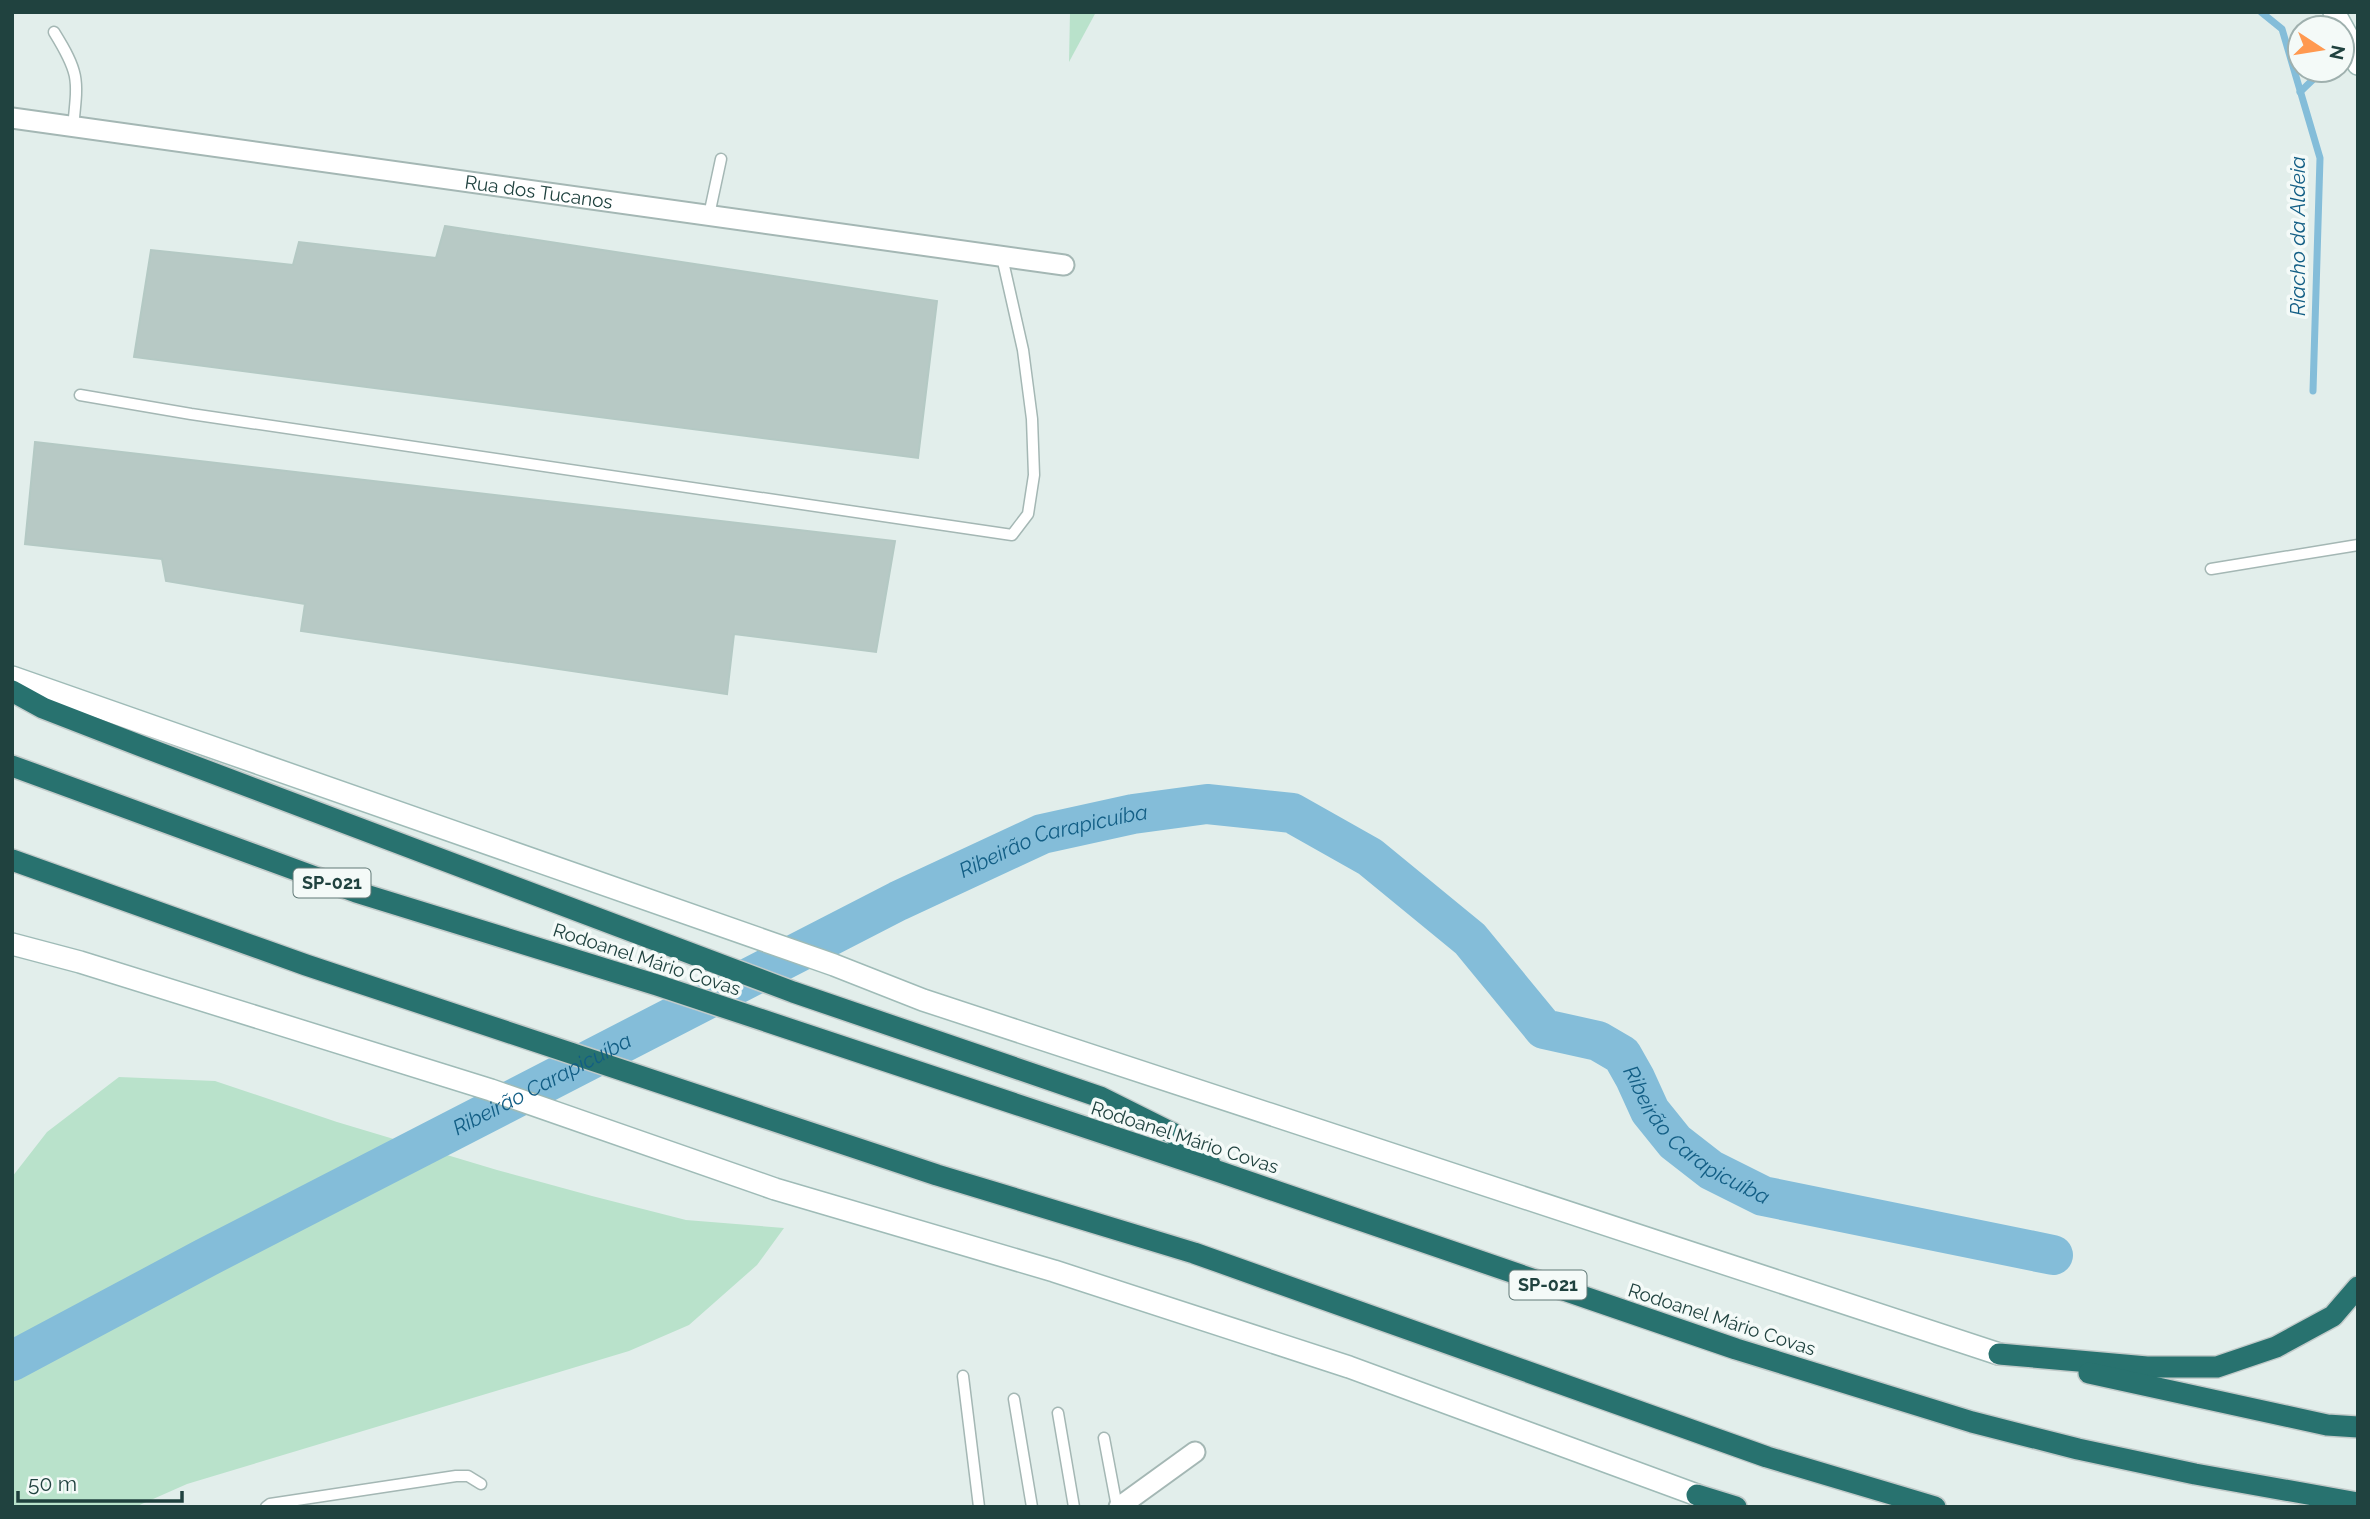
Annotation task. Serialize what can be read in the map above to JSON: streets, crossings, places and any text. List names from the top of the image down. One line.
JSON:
{"streets":{"highway":["SP-021","Rodoanel Mário Covas"],"street":["Rua dos Tucanos"]},"water":["Riacho da Aldeia","Ribeirão Carapicuíba"],"scale_bar":"50 m","north":"right"}
